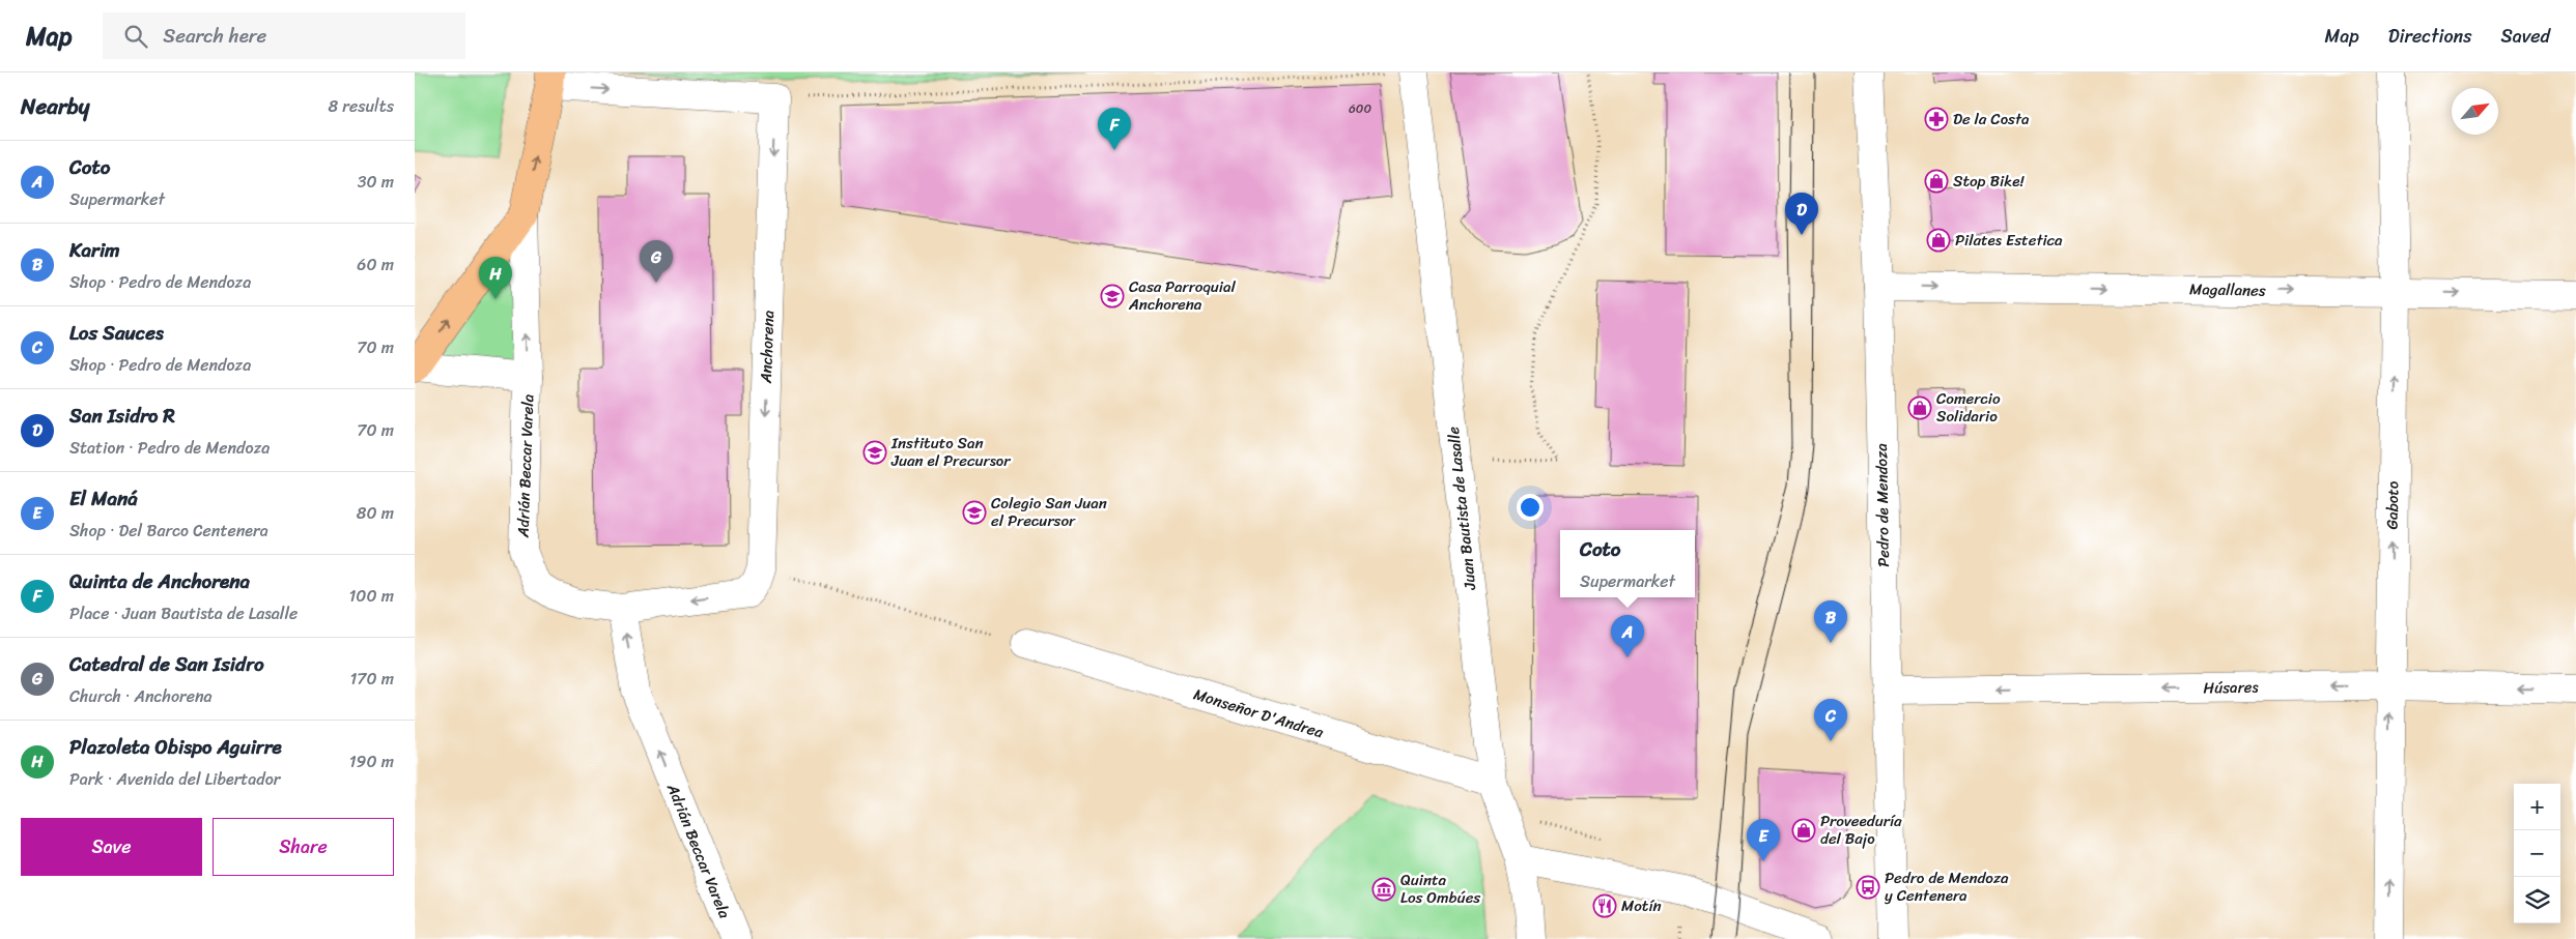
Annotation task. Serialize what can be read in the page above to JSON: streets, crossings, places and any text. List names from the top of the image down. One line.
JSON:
{"streets":{"street":["Magallanes","Anchorena","Adrián Beccar Varela","Pedro de Mendoza","Gaboto","Juan Bautista de Lasalle","Húsares","Monseñor D'Andrea"]},"crossings":[["Magallanes","Pedro de Mendoza"],["Magallanes","Gaboto"],["Anchorena","Adrián Beccar Varela"],["Pedro de Mendoza","Húsares"],["Gaboto","Húsares"],["Juan Bautista de Lasalle","Monseñor D'Andrea"]],"one_way":["Magallanes","Anchorena","Adrián Beccar Varela","Gaboto","Húsares"],"places":{"pharmacy":["De la Costa"],"shop":["Stop Bike!","Pilates Estetica","Comercio Solidario","Proveeduría del Bajo"],"school or university":["Casa Parroquial Anchorena","Instituto San Juan el Precursor","Colegio San Juan el Precursor"],"bus stop":["Pedro de Mendoza y Centenera"],"museum":["Quinta Los Ombúes"],"restaurant":["Motín"]},"house_numbers":["600"],"north":"top right","page":{"header":"Map","search":"Search here","nav":["Map","Directions","Saved"],"heading":["Nearby","8 results"],"pins":["F","D","G","H","B","A","C","E"],"list":[{"mark":"A","name":"Coto","note":"Supermarket","value":"30 m"},{"mark":"B","name":"Karim","note":"Shop · Pedro de Mendoza","value":"60 m"},{"mark":"C","name":"Los Sauces","note":"Shop · Pedro de Mendoza","value":"70 m"},{"mark":"D","name":"San Isidro R","note":"Station · Pedro de Mendoza","value":"70 m"},{"mark":"E","name":"El Maná","note":"Shop · Del Barco Centenera","value":"80 m"},{"mark":"F","name":"Quinta de Anchorena","note":"Place · Juan Bautista de Lasalle","value":"100 m"},{"mark":"G","name":"Catedral de San Isidro","note":"Church · Anchorena","value":"170 m"},{"mark":"H","name":"Plazoleta Obispo Aguirre","note":"Park · Avenida del Libertador","value":"190 m"}],"popup":["Coto","Supermarket"],"map_buttons":["+","−"],"buttons":["Save","Share"]}}
